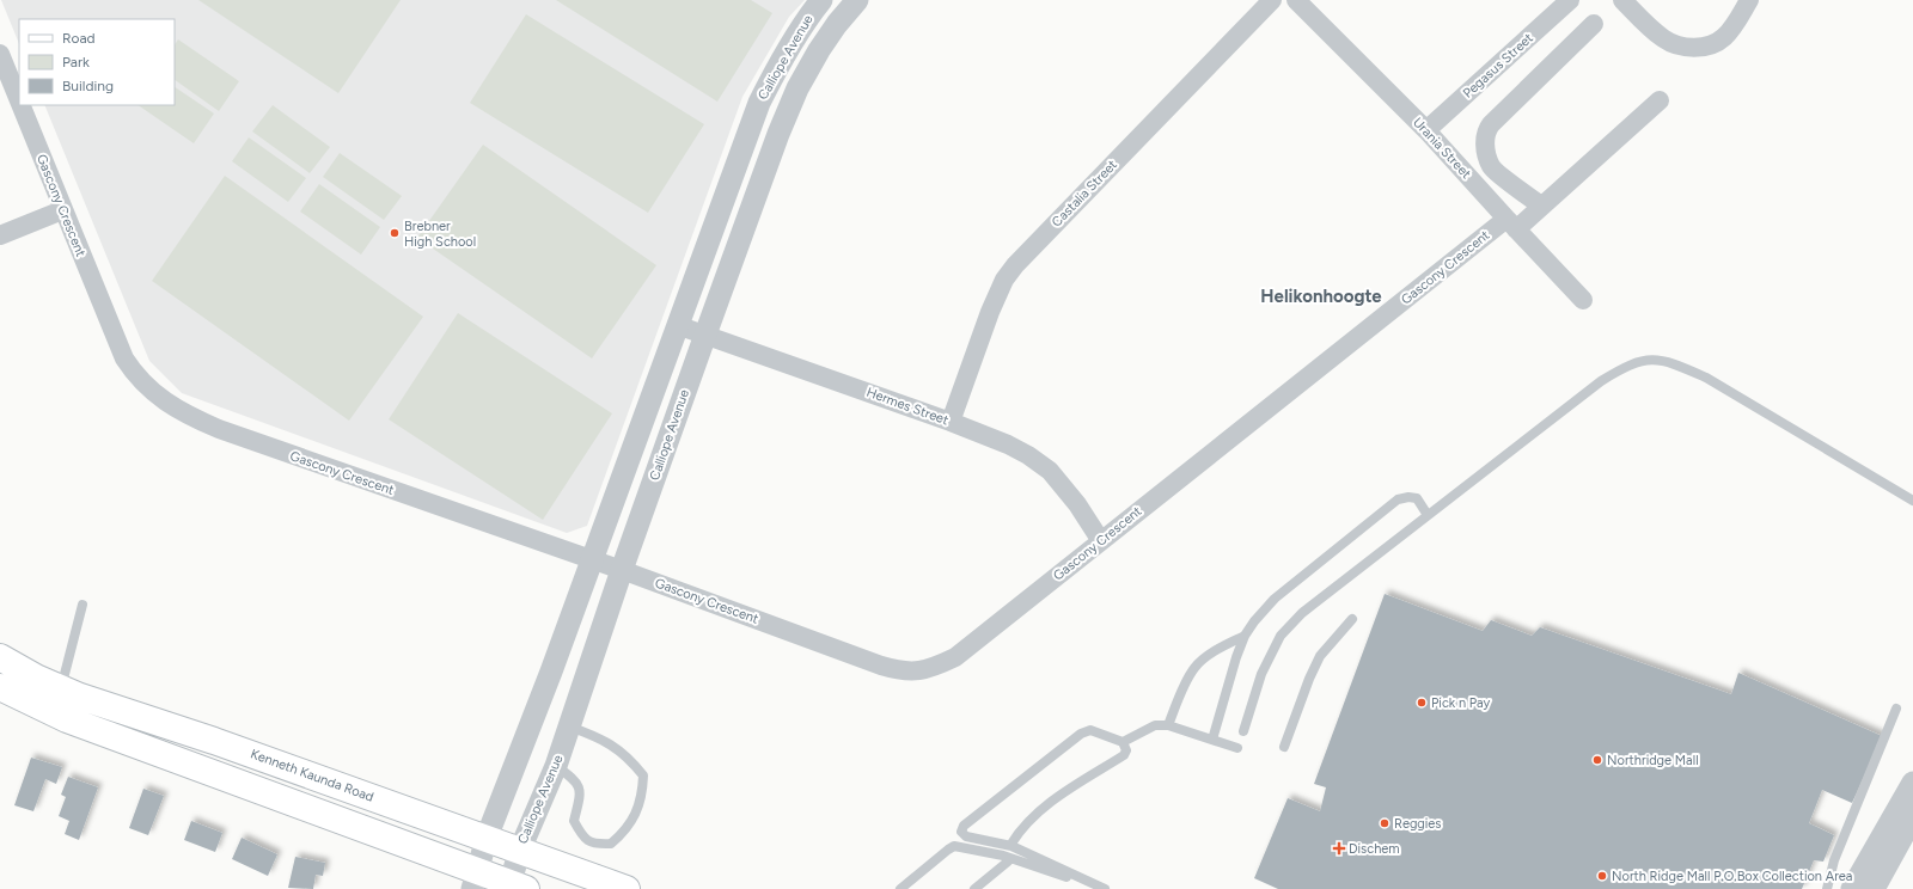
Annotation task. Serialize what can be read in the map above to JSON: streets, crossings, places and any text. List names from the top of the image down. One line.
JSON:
{"streets":{"main road":["Kenneth Kaunda Road"],"street":["Calliope Avenue","Pegasus Street","Urania Street","Castalia Street","Gascony Crescent","Hermes Street"]},"crossings":[["Calliope Avenue","Gascony Crescent"],["Calliope Avenue","Hermes Street"],["Calliope Avenue","Kenneth Kaunda Road"],["Pegasus Street","Urania Street"],["Urania Street","Gascony Crescent"],["Castalia Street","Hermes Street"],["Gascony Crescent","Hermes Street"]],"districts":["Helikonhoogte"],"places":{"other":["Brebner High School","Pick n Pay","Northridge Mall","Reggies","North Ridge Mall P.O.Box Collection Area"],"health":["Dischem"]},"legend":["Road","Park","Building"]}
